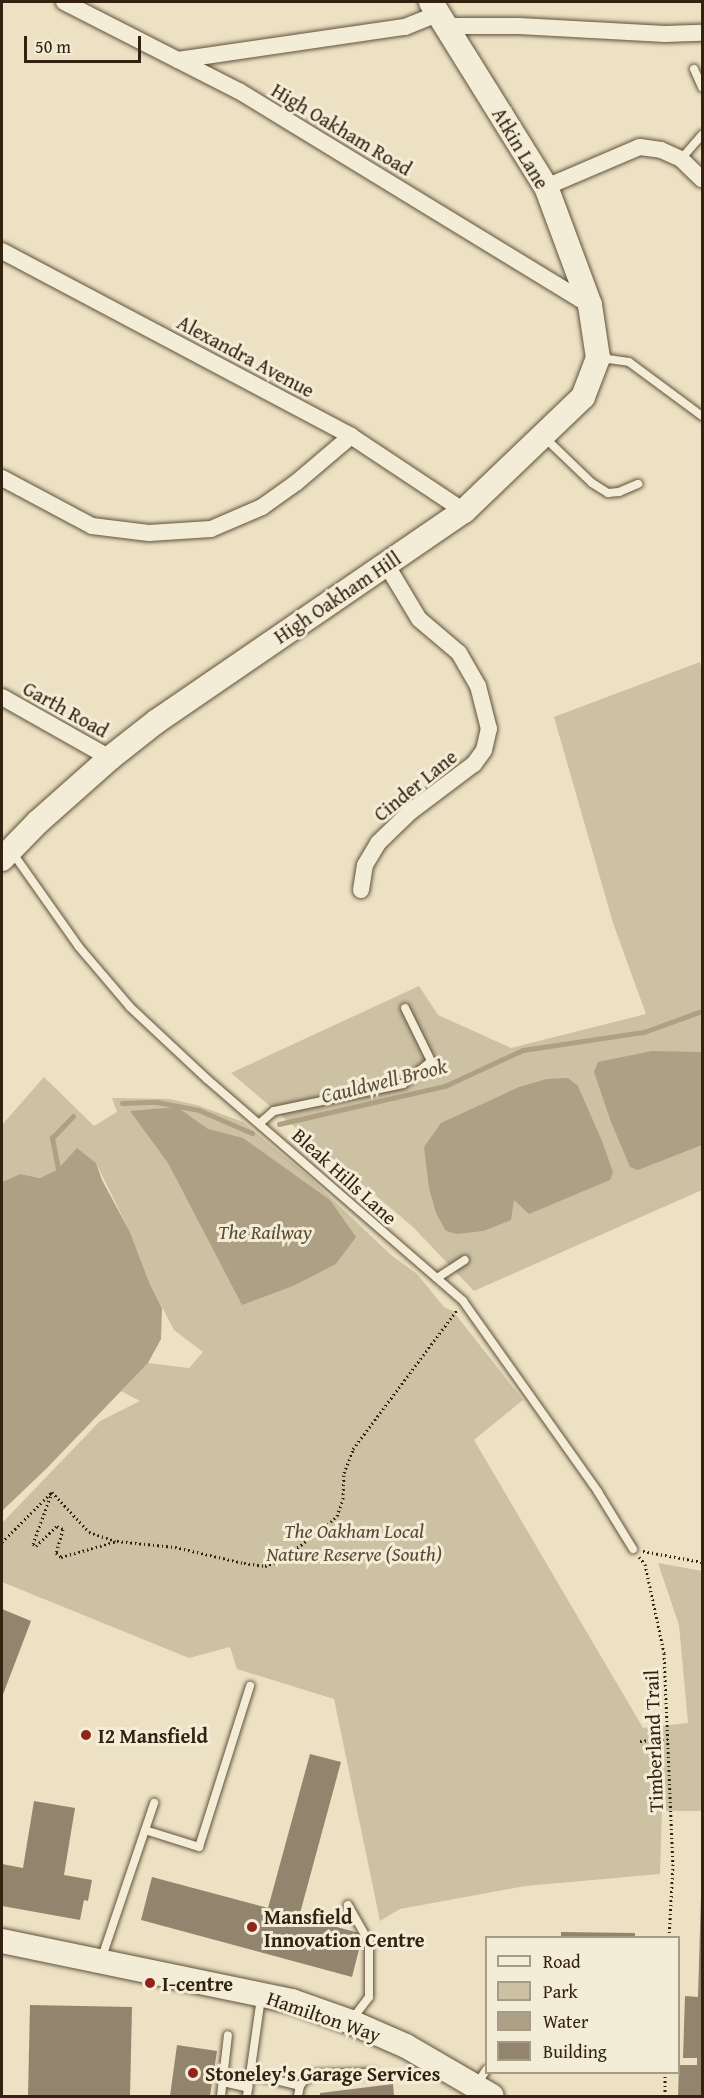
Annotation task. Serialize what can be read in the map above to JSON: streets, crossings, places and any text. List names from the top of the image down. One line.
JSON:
{"streets":{"street":["High Oakham Road","Atkin Lane","Alexandra Avenue","High Oakham Hill","Garth Road","Cinder Lane","Hamilton Way"],"lane":["Bleak Hills Lane"],"path":["Timberland Trail"]},"crossings":[["High Oakham Road","Atkin Lane"],["High Oakham Road","High Oakham Hill"],["Atkin Lane","High Oakham Hill"],["Alexandra Avenue","High Oakham Hill"],["High Oakham Hill","Garth Road"],["High Oakham Hill","Cinder Lane"],["High Oakham Hill","Bleak Hills Lane"],["Bleak Hills Lane","Timberland Trail"]],"water":["Cauldwell Brook"],"parks":["The Railway","The Oakham Local Nature Reserve (South)"],"places":["I2 Mansfield","Mansfield Innovation Centre","I-centre","Stoneley's Garage Services"],"legend":["Road","Park","Water","Building"],"scale_bar":"50 m"}
